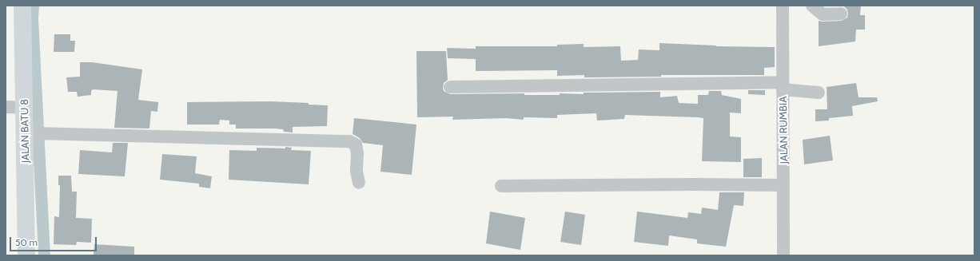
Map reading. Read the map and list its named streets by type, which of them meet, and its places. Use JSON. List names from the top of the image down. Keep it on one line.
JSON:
{"streets":{"street":["JALAN RUMBIA","JALAN BATU 8"]},"scale_bar":"50 m"}
